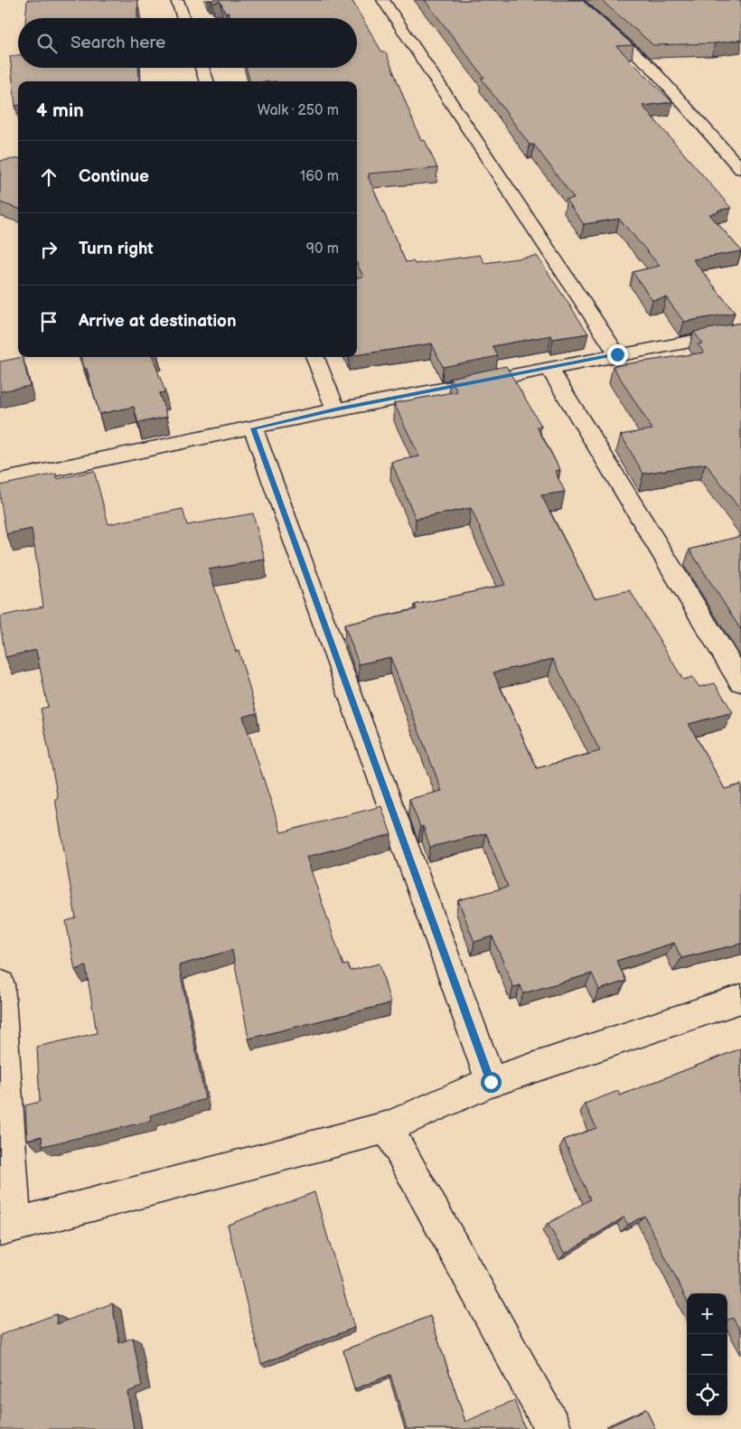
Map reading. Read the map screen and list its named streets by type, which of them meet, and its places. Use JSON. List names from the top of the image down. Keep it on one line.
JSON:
{"page":{"search":"Search here","heading":["4 min","Walk · 250 m"],"list":[["Continue","160 m"],["Turn right","90 m"],"Arrive at destination"],"map_buttons":["+","−"]}}
